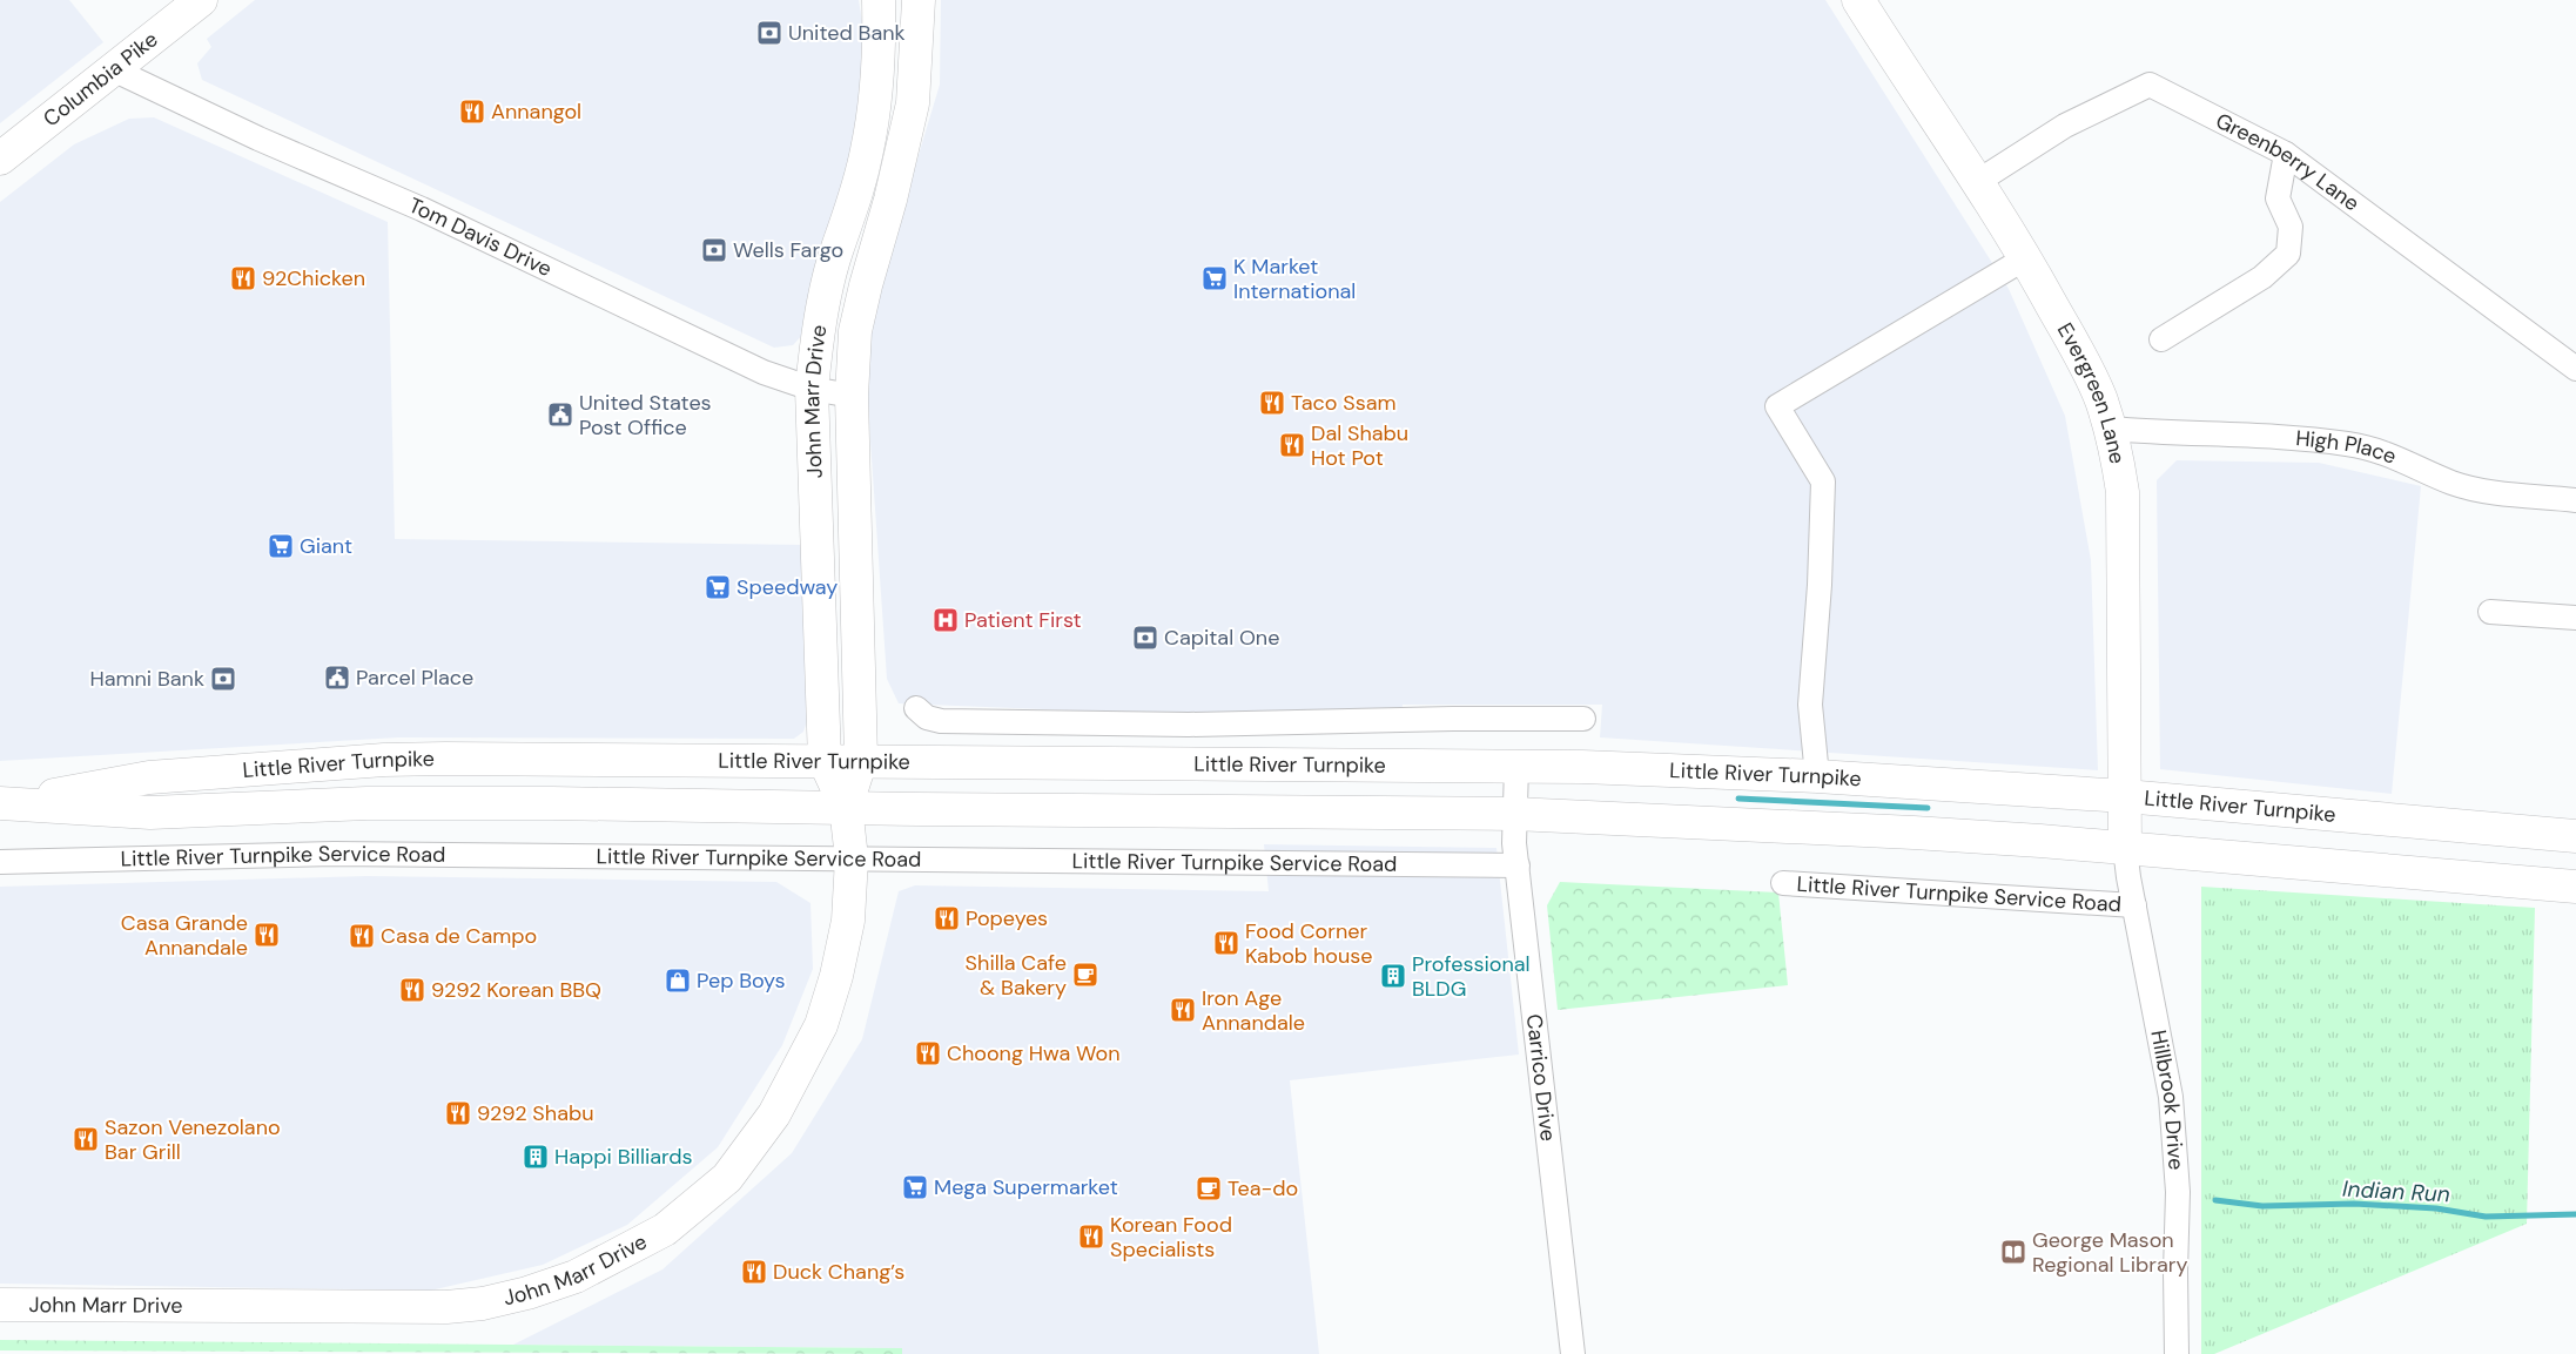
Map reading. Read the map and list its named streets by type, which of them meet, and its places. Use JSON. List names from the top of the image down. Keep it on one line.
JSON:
{"streets":{"main road":["Columbia Pike","Evergreen Lane","John Marr Drive","Little River Turnpike"],"street":["Greenberry Lane","Tom Davis Drive","High Place","Little River Turnpike Service Road","Carrico Drive","Hillbrook Drive"]},"crossings":[["Columbia Pike","Tom Davis Drive"],["Greenberry Lane","Evergreen Lane"],["Tom Davis Drive","John Marr Drive"],["Evergreen Lane","High Place"],["Evergreen Lane","Little River Turnpike"],["Evergreen Lane","Hillbrook Drive"],["John Marr Drive","Little River Turnpike"],["John Marr Drive","Little River Turnpike Service Road"],["Little River Turnpike","Carrico Drive"],["Little River Turnpike","Hillbrook Drive"],["Little River Turnpike Service Road","Carrico Drive"],["Little River Turnpike Service Road","Hillbrook Drive"]],"water":["Indian Run"],"places":{"bank":["United Bank","Wells Fargo","Capital One","Hamni Bank"],"restaurant":["Annangol","92Chicken","Taco Ssam","Dal Shabu Hot Pot","Popeyes","Casa Grande Annandale","Casa de Campo","Food Corner Kabob house","9292 Korean BBQ","Iron Age Annandale","Choong Hwa Won","9292 Shabu","Sazon Venezolano Bar Grill","Korean Food Specialists","Duck Chang’s"],"supermarket":["K Market International","Giant","Speedway","Mega Supermarket"],"public building":["United States Post Office","Parcel Place"],"hospital":["Patient First"],"cafe":["Shilla Cafe & Bakery","Tea-do"],"building":["Professional BLDG","Happi Billiards"],"shop":["Pep Boys"],"library":["George Mason Regional Library"]}}
